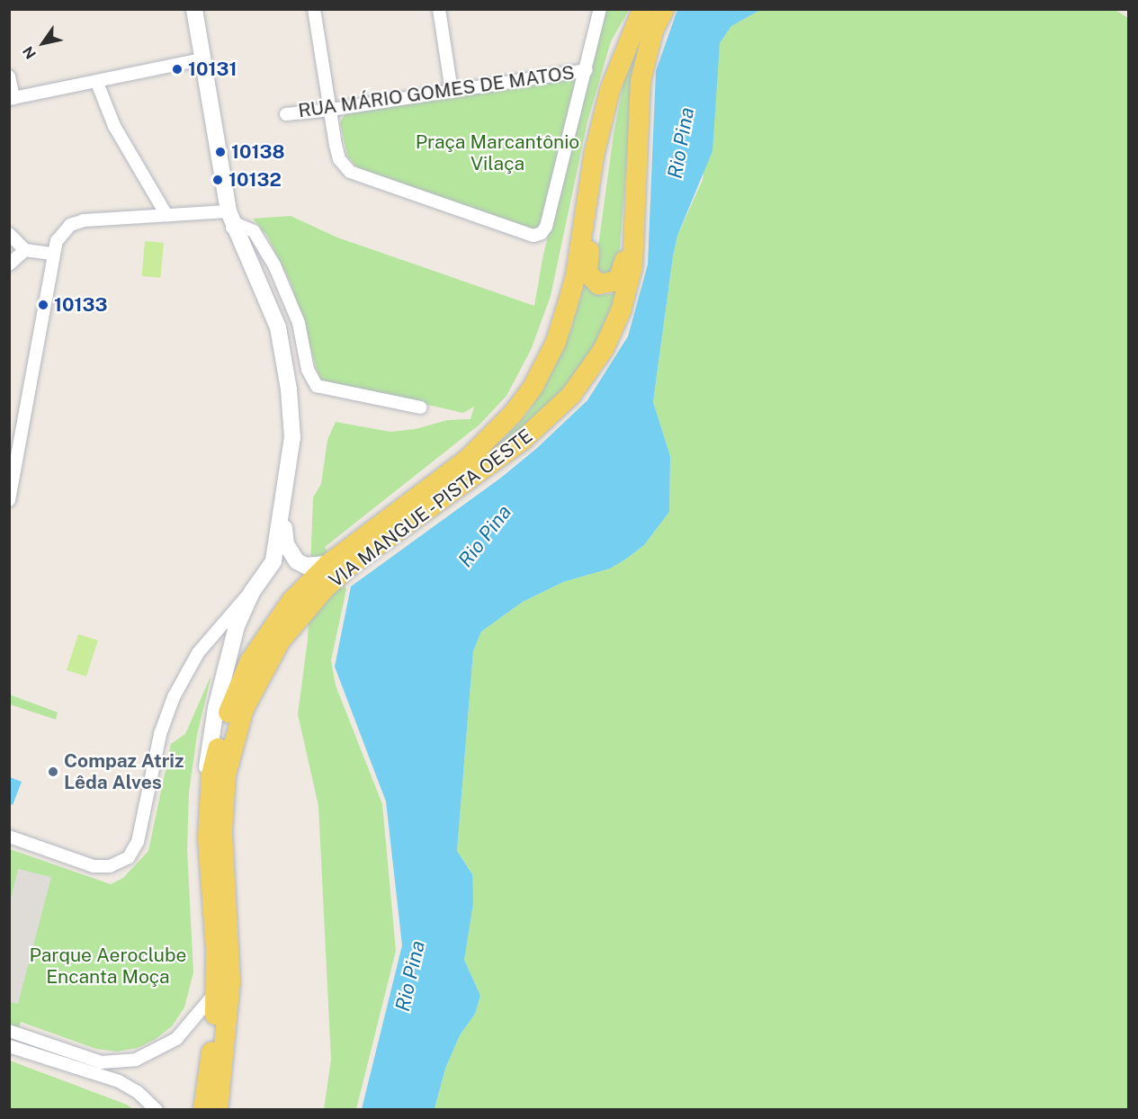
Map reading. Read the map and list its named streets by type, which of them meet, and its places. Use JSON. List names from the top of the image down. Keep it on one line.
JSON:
{"streets":{"main road":["VIA MANGUE - PISTA OESTE"],"street":["RUA MÁRIO GOMES DE MATOS"]},"water":["Rio Pina"],"parks":["Praça Marcantônio Vilaça","Parque Aeroclube Encanta Moça"],"places":["10131","10138","10132","10133","Compaz Atriz Lêda Alves"],"north":"bottom left"}
